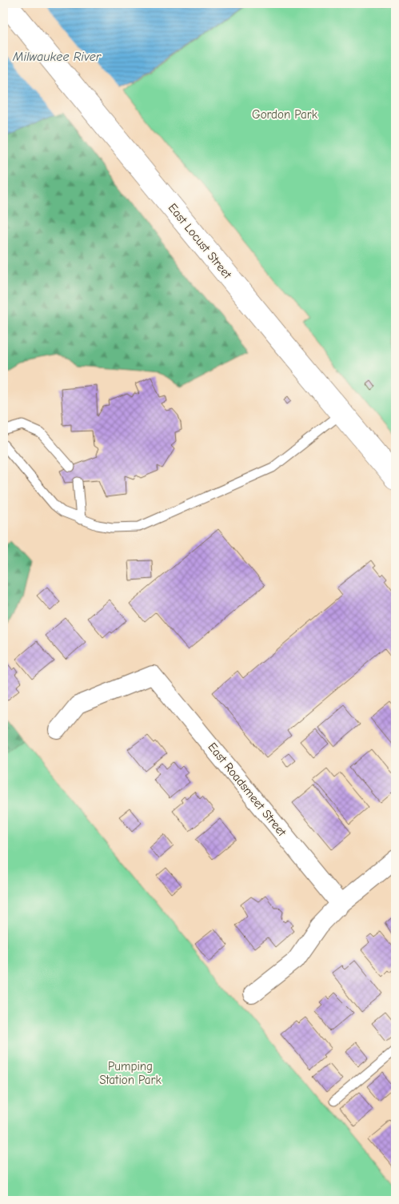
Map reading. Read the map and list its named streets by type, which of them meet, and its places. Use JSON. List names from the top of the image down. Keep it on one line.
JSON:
{"streets":{"main road":["East Locust Street"],"street":["East Roadsmeet Street"]},"water":["Milwaukee River"],"parks":["Gordon Park","Pumping Station Park"]}
